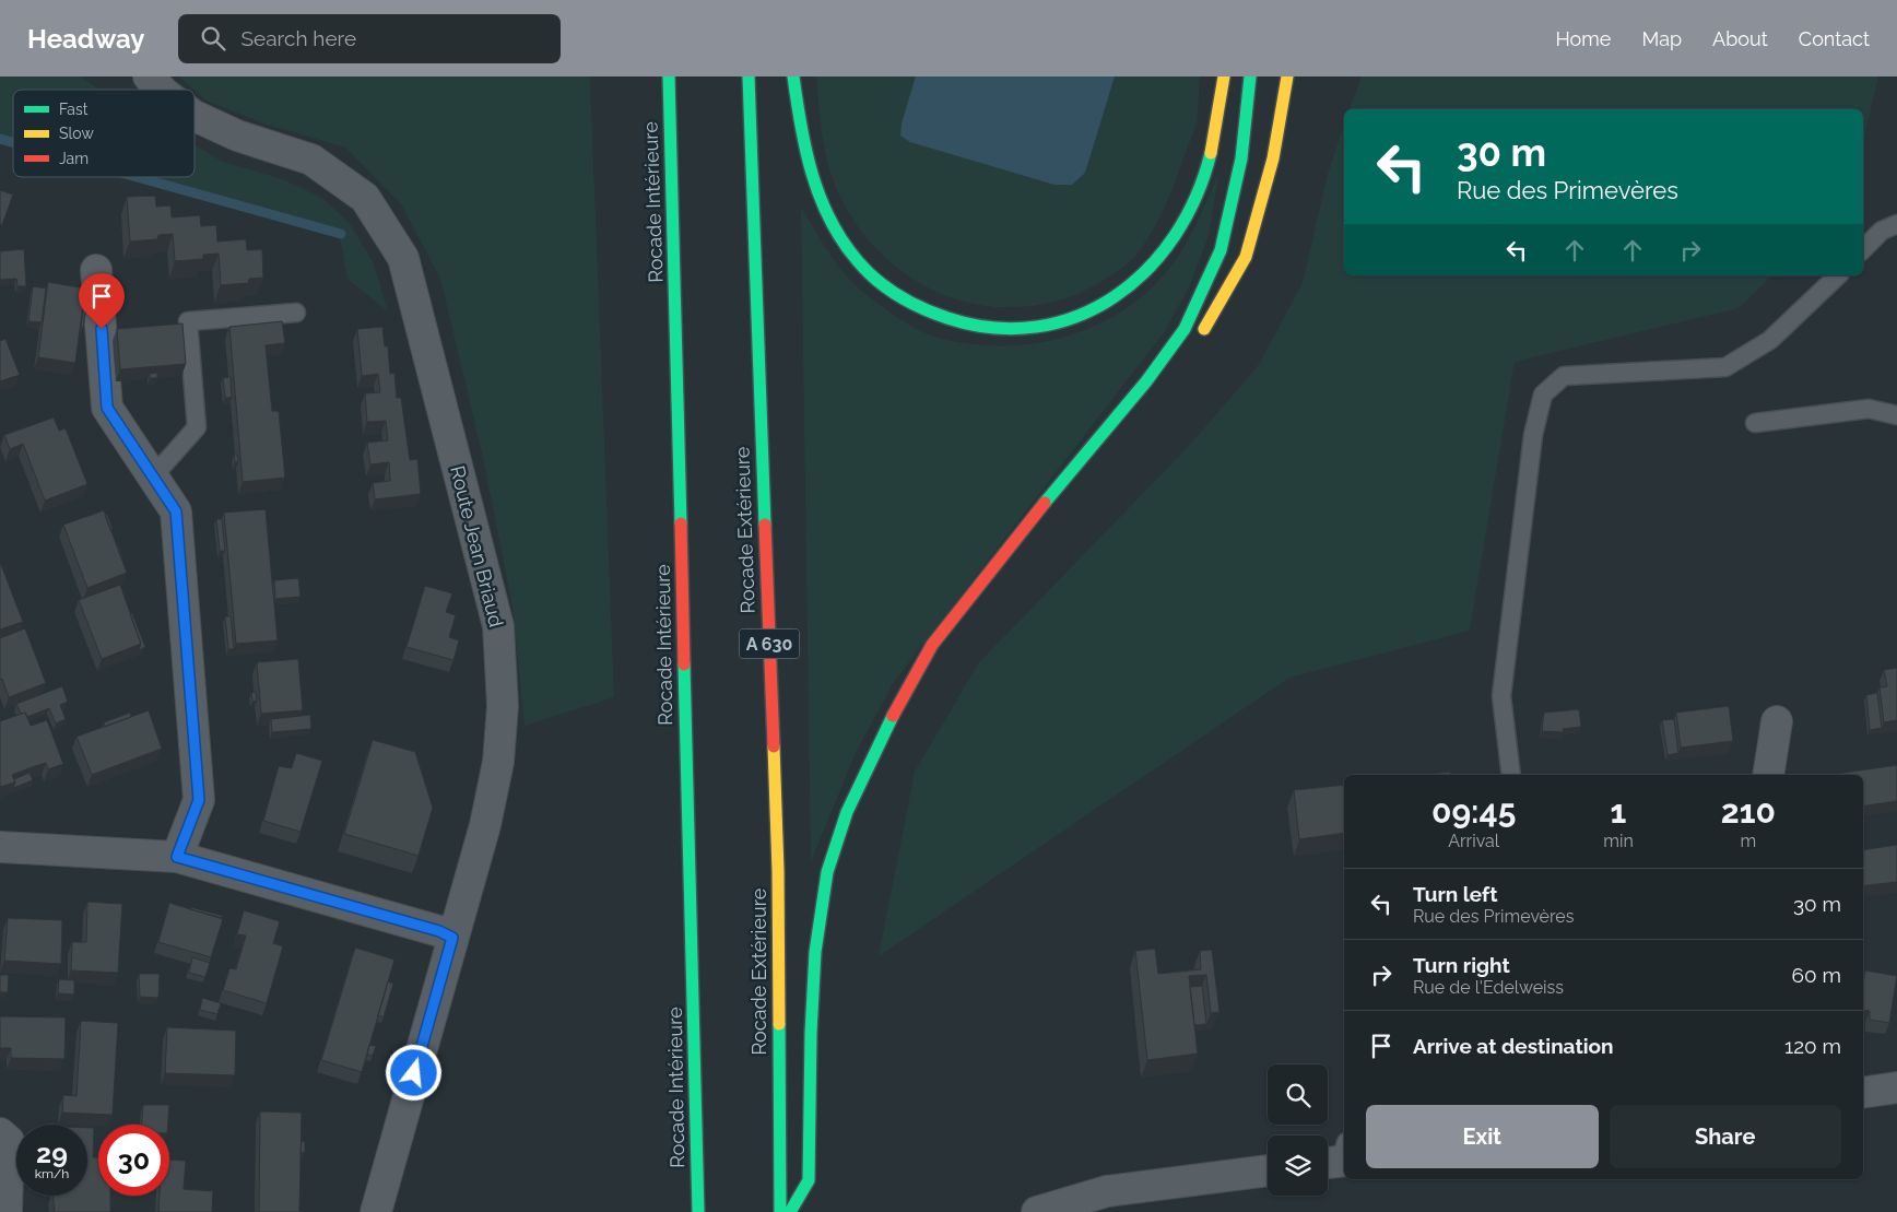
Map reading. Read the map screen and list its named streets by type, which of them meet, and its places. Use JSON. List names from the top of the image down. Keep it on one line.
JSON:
{"streets":{"highway":["Rocade Intérieure","Rocade Extérieure","A 630"],"street":["Route Jean Briaud"]},"legend":["Fast","Slow","Jam"],"page":{"header":"Headway","search":"Search here","nav":["Home","Map","About","Contact"],"turn":["30 m","Rue des Primevères"],"eta":["09:45","Arrival","1","min","210","m"],"list":[{"name":"Turn left","note":"Rue des Primevères","value":"30 m"},{"name":"Turn right","note":"Rue de l'Edelweiss","value":"60 m"},{"name":"Arrive at destination","value":"120 m"}],"buttons":["Exit","Share"],"speed":"29 km/h","limit":"30"}}
